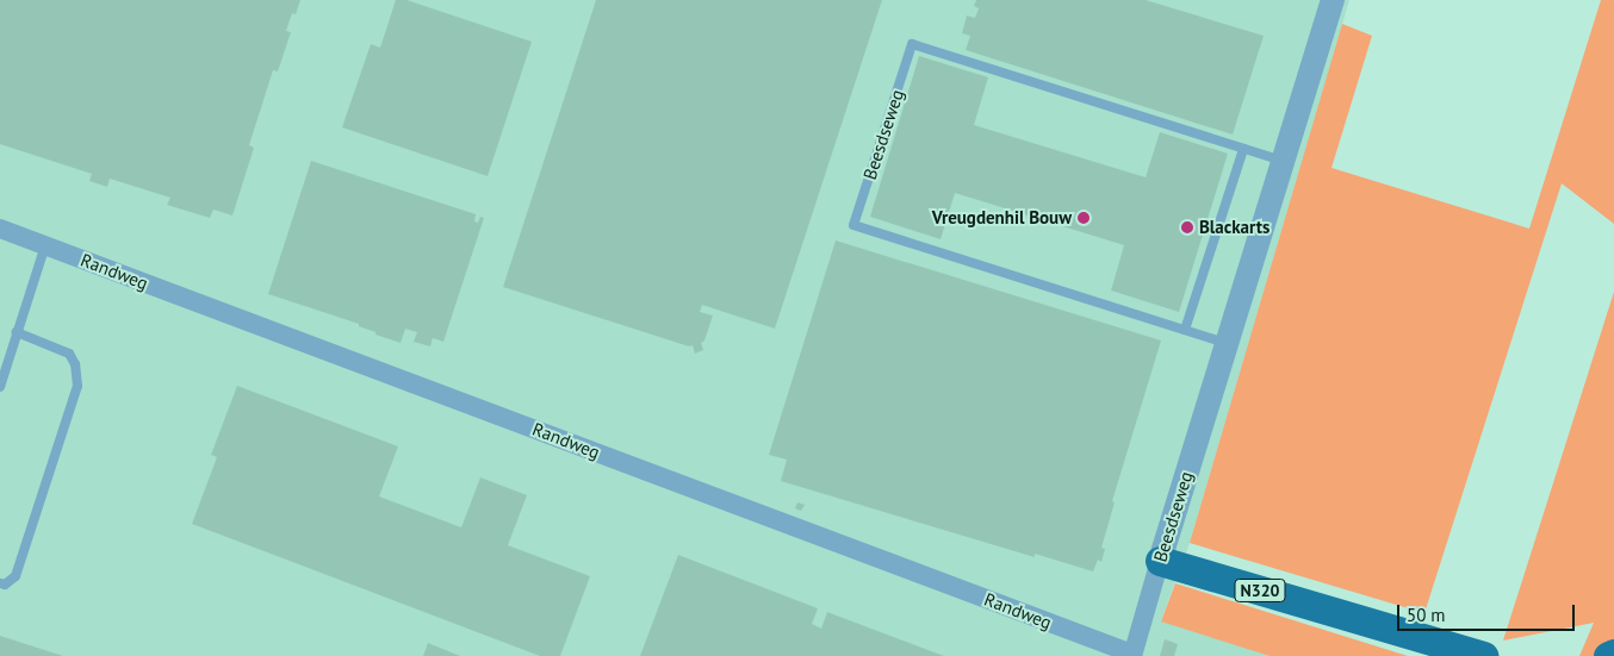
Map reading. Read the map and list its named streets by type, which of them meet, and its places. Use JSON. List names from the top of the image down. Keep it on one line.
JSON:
{"streets":{"main road":["N320"],"street":["Beesdseweg","Randweg"]},"crossings":[["Beesdseweg","Randweg"],["Beesdseweg","N320"]],"places":["Vreugdenhil Bouw","Blackarts"],"scale_bar":"50 m"}
